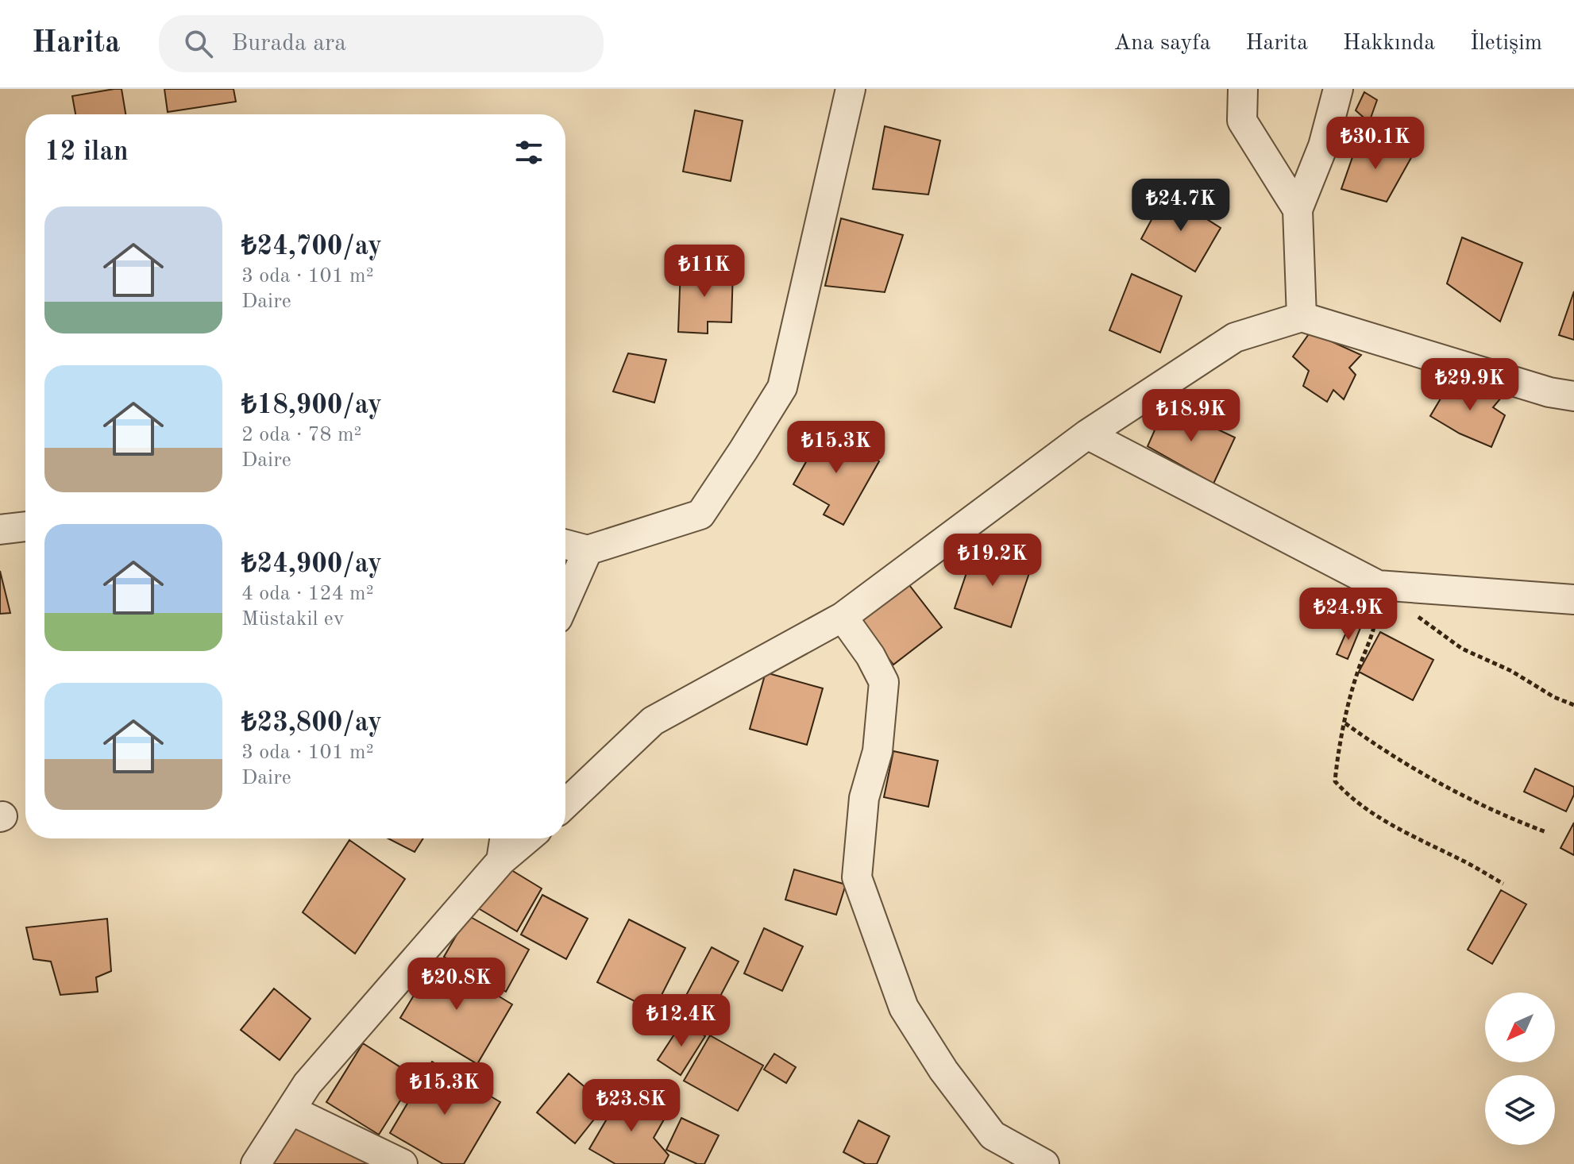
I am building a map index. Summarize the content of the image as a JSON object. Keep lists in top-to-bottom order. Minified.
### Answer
{"north":"bottom left","page":{"header":"Harita","search":"Burada ara","nav":["Ana sayfa","Harita","Hakkında","İletişim"],"heading":"12 ilan","price":["₺30.1K","₺24.7K","₺11K","₺29.9K","₺18.9K","₺15.3K","₺19.2K","₺24.9K","₺20.8K","₺12.4K","₺15.3K","₺23.8K"],"list":[{"name":"₺24,700/ay","note":"3 oda · 101 m² · Daire"},{"name":"₺18,900/ay","note":"2 oda · 78 m² · Daire"},{"name":"₺24,900/ay","note":"4 oda · 124 m² · Müstakil ev"},{"name":"₺23,800/ay","note":"3 oda · 101 m² · Daire"}]}}
